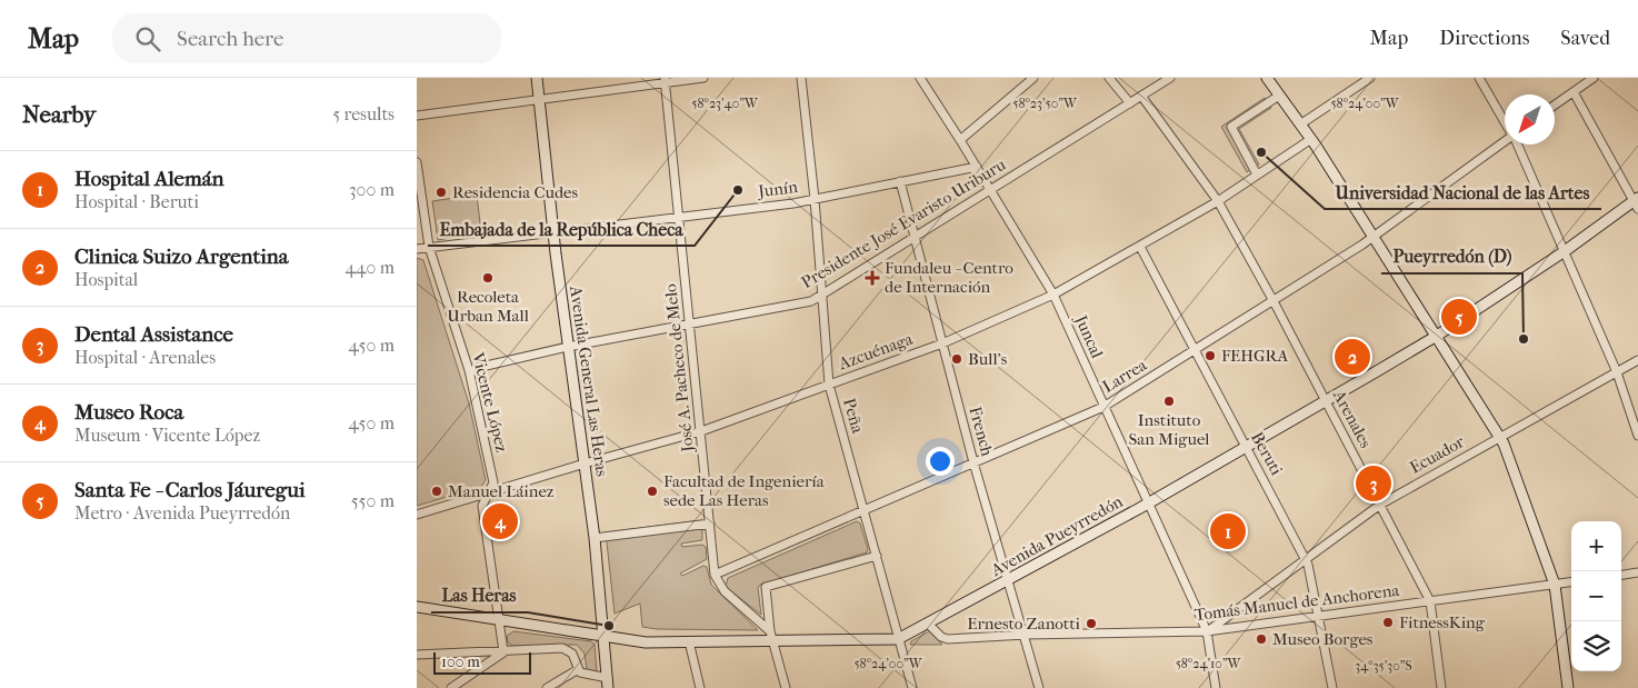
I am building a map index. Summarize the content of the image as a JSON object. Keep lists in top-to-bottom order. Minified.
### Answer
{"streets":{"main road":["Avenida General Las Heras","Avenida Pueyrredón"],"street":["Junín","Presidente José Evaristo Uriburu","Juncal","Azcuénaga","José A. Pacheco de Melo","Larrea","Vicente López","Peña","Arenales","French","Beruti","Ecuador","Tomás Manuel de Anchorena"]},"crossings":[["Junín","Juncal"],["Junín","José A. Pacheco de Melo"],["Junín","Avenida General Las Heras"],["Junín","Vicente López"],["Junín","Peña"],["Junín","French"],["Presidente José Evaristo Uriburu","Juncal"],["Presidente José Evaristo Uriburu","José A. Pacheco de Melo"],["Presidente José Evaristo Uriburu","Avenida General Las Heras"],["Presidente José Evaristo Uriburu","Vicente López"],["Presidente José Evaristo Uriburu","Peña"],["Presidente José Evaristo Uriburu","Arenales"],["Presidente José Evaristo Uriburu","French"],["Juncal","Azcuénaga"],["Juncal","Larrea"],["Juncal","Ecuador"],["Juncal","Avenida Pueyrredón"],["Juncal","Tomás Manuel de Anchorena"],["Azcuénaga","José A. Pacheco de Melo"],["Azcuénaga","Avenida General Las Heras"],["Azcuénaga","Vicente López"],["Azcuénaga","Peña"],["Azcuénaga","Arenales"],["Azcuénaga","French"],["Azcuénaga","Beruti"],["José A. Pacheco de Melo","Larrea"],["Larrea","Peña"],["Larrea","Arenales"],["Larrea","French"],["Larrea","Beruti"],["Avenida General Las Heras","Avenida Pueyrredón"],["Vicente López","Avenida Pueyrredón"],["Peña","Avenida Pueyrredón"],["Arenales","Ecuador"],["Arenales","Avenida Pueyrredón"],["Arenales","Tomás Manuel de Anchorena"],["French","Avenida Pueyrredón"],["French","Tomás Manuel de Anchorena"],["Beruti","Ecuador"],["Beruti","Avenida Pueyrredón"],["Beruti","Tomás Manuel de Anchorena"],["Ecuador","Tomás Manuel de Anchorena"],["Avenida Pueyrredón","Tomás Manuel de Anchorena"]],"places":{"other":["Universidad Nacional de las Artes","Embajada de la República Checa","Residencia Cudes","Recoleta Urban Mall","Pueyrredón (D)","FEHGRA","Bull's","Instituto San Miguel","Manuel Láinez","Facultad de Ingeniería sede Las Heras","FitnessKing","Ernesto Zanotti","Las Heras","Museo Borges"],"health":["Fundaleu - Centro de Internación"]},"scale_bar":"100 m","north":"bottom left","page":{"header":"Map","search":"Search here","nav":["Map","Directions","Saved"],"heading":["Nearby","5 results"],"list":[{"mark":"1","name":"Hospital Alemán","note":"Hospital · Beruti","value":"300 m"},{"mark":"2","name":"Clinica Suizo Argentina","note":"Hospital","value":"440 m"},{"mark":"3","name":"Dental Assistance","note":"Hospital · Arenales","value":"450 m"},{"mark":"4","name":"Museo Roca","note":"Museum · Vicente López","value":"450 m"},{"mark":"5","name":"Santa Fe - Carlos Jáuregui","note":"Metro · Avenida Pueyrredón","value":"550 m"}],"pins":["5","2","3","4","1"],"map_buttons":["+","−"],"scale":"100 m"},"coordinates":["58°23'40\"W","58°23'50\"W","58°24'00\"W","58°24'10\"W","34°35'30\"S"]}
